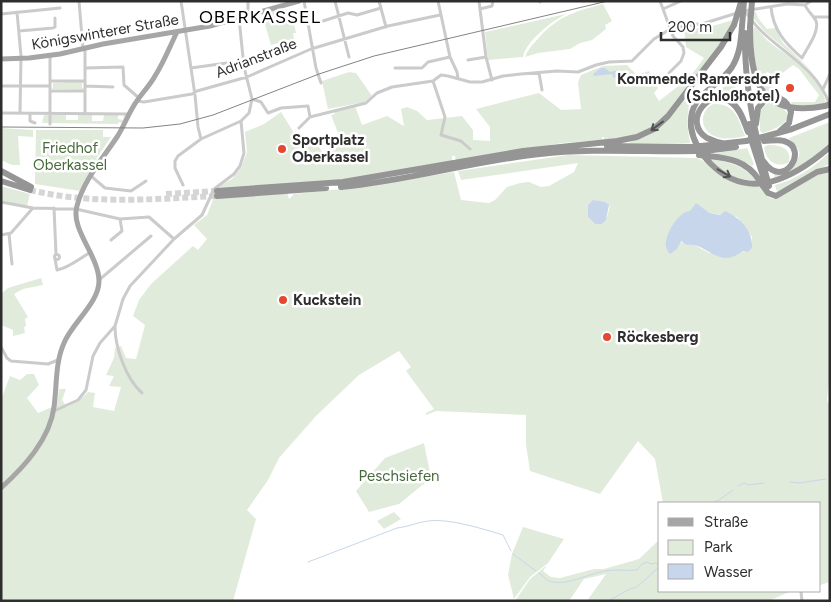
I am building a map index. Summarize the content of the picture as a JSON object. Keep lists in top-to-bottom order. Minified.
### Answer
{"streets":{"main road":["Königswinterer Straße"],"street":["Adrianstraße"]},"districts":["OBERKASSEL"],"parks":["Friedhof Oberkassel","Peschsiefen"],"places":["Kommende Ramersdorf (Schloßhotel)","Sportplatz Oberkassel","Kuckstein","Röckesberg"],"legend":["Straße","Park","Wasser"],"scale_bar":"200 m"}
